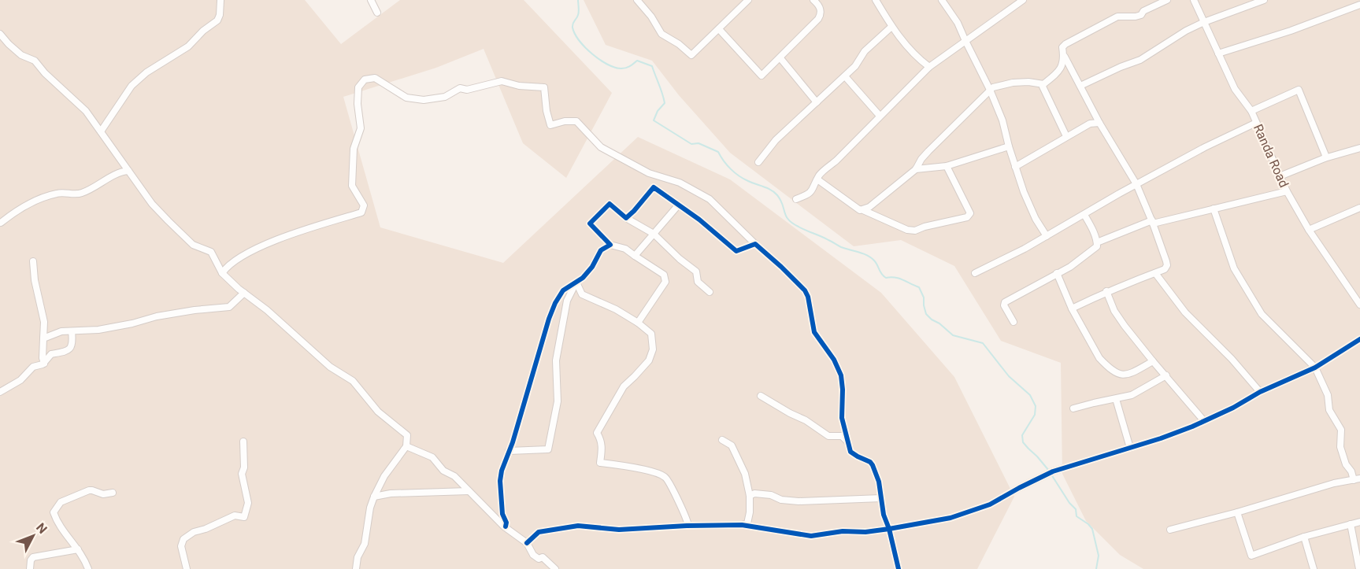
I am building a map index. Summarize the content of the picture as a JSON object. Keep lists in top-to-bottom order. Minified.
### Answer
{"streets":{"street":["Randa Road"]},"north":"top right"}
